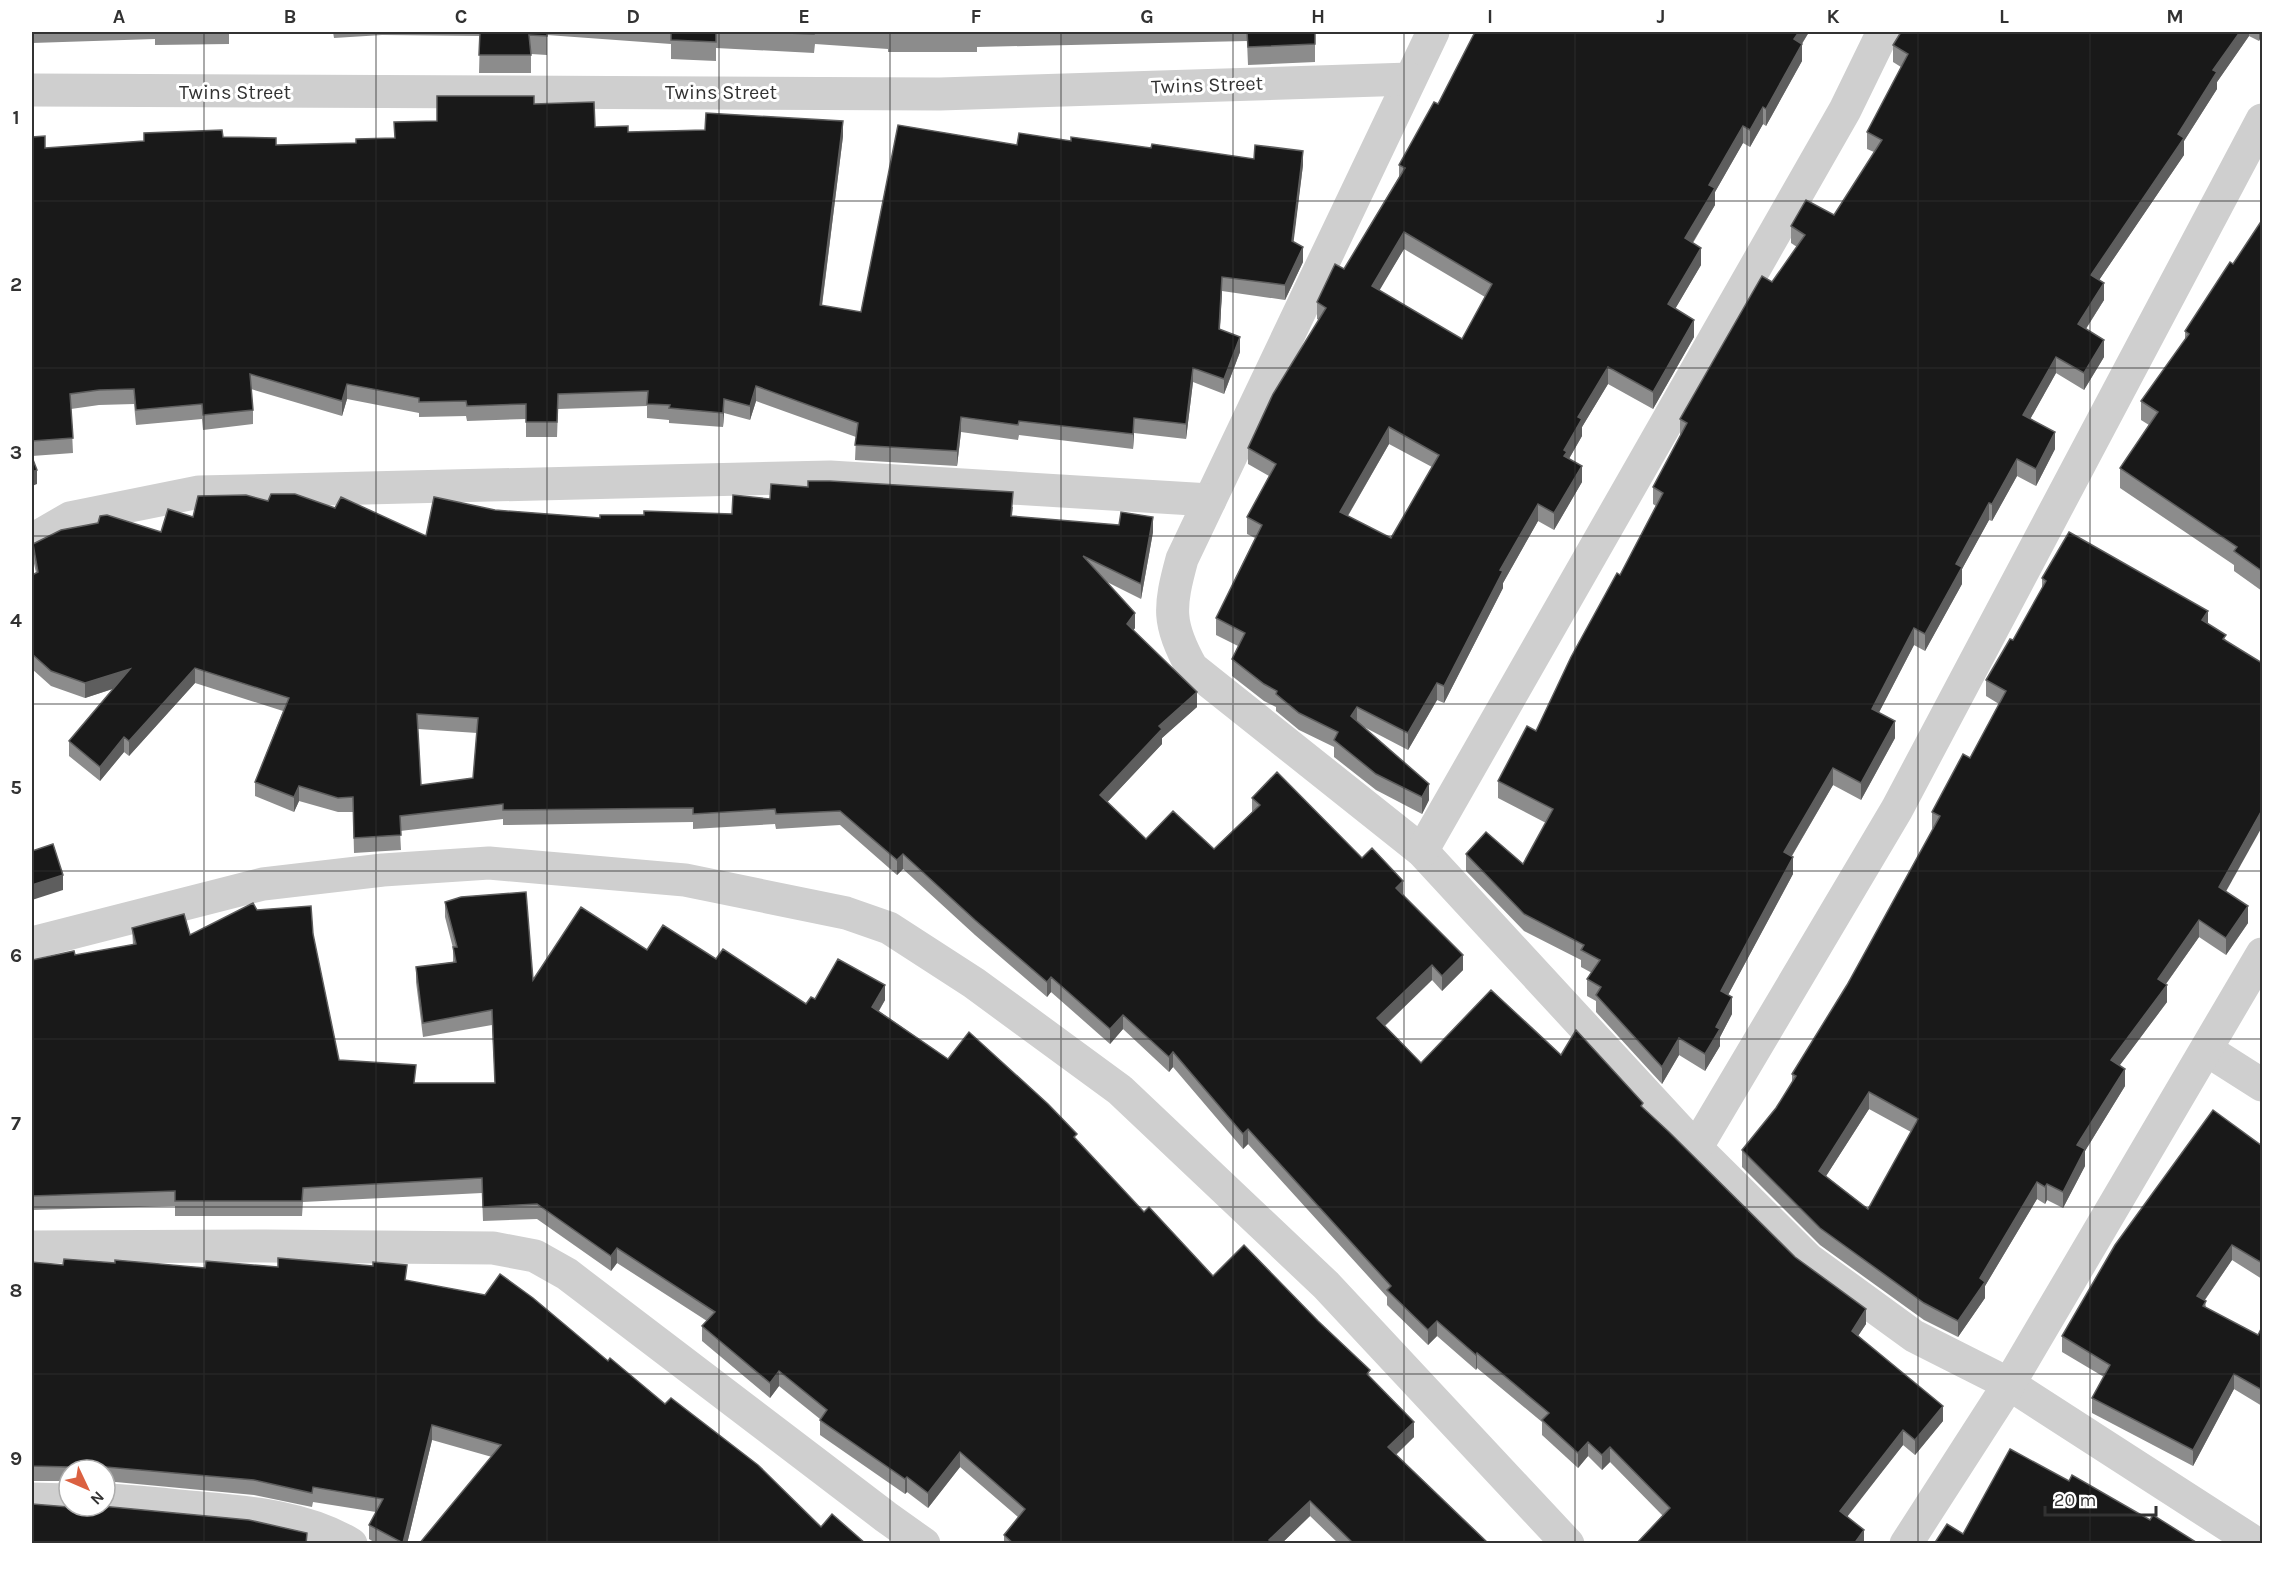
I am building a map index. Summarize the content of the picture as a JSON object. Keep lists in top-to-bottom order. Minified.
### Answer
{"streets":{"street":["Twins Street"]},"scale_bar":"20 m","north":"bottom right","grid":{"columns":["A","B","C","D","E","F","G","H","I","J","K","L","M"],"rows":["1","2","3","4","5","6","7","8","9"]}}
